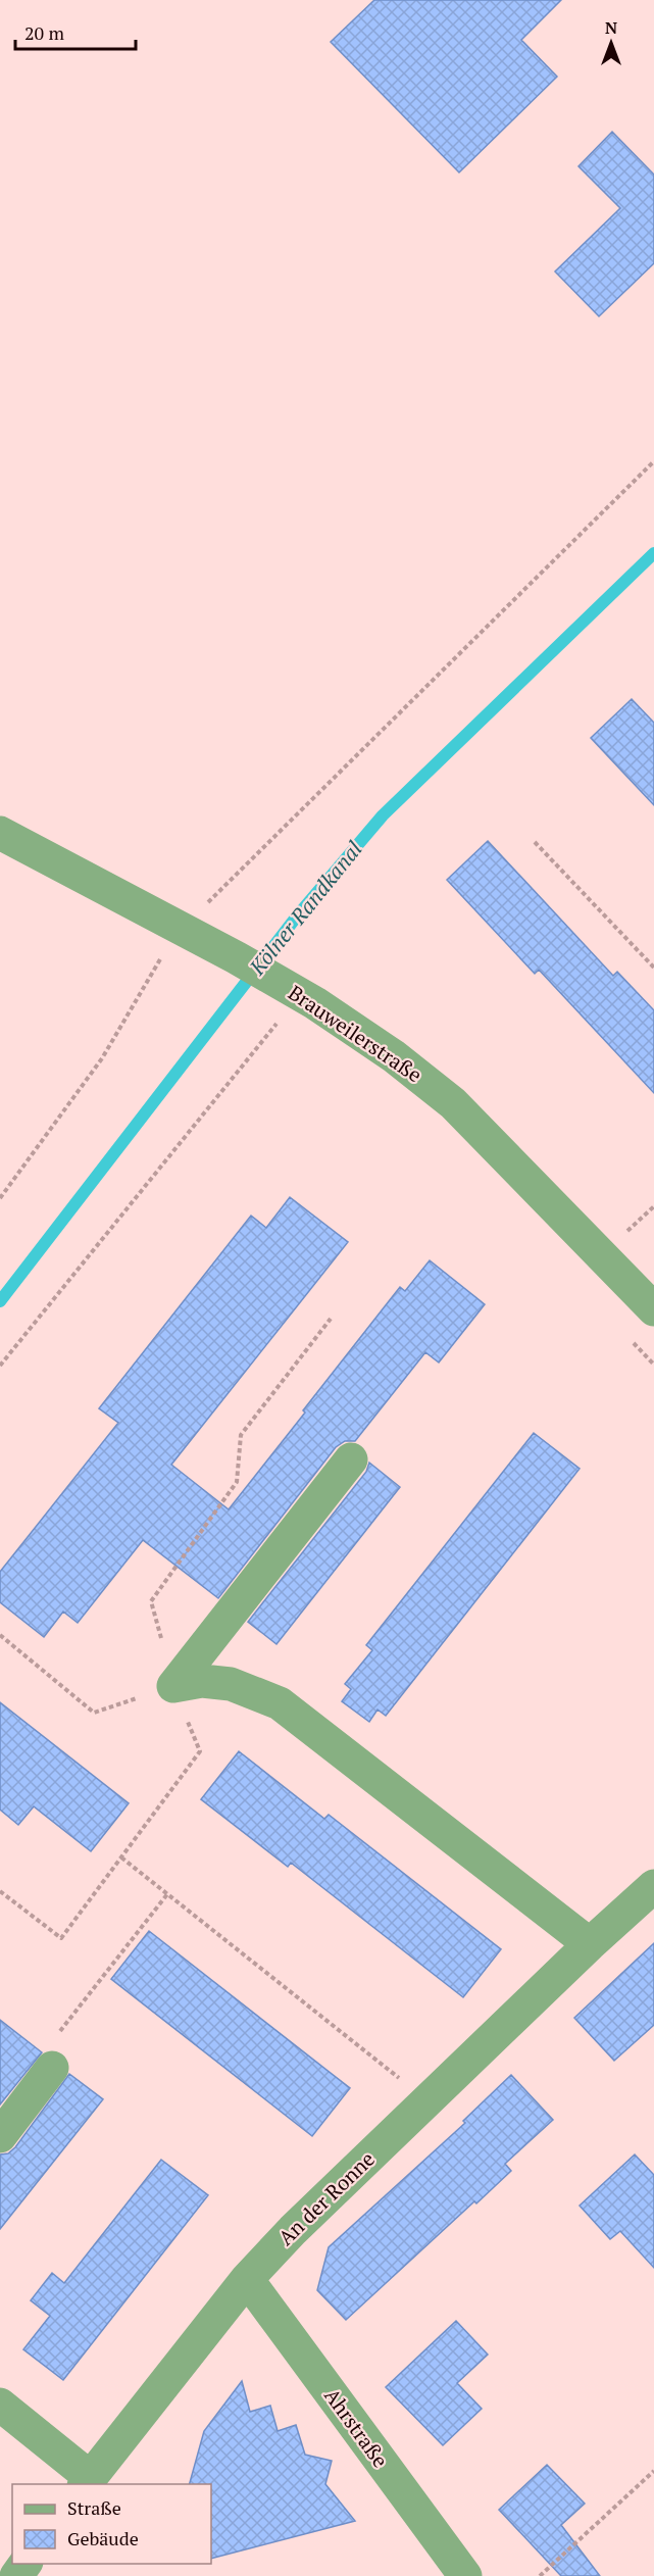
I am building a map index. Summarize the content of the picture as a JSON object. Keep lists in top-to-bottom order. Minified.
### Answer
{"streets":{"street":["Brauweilerstraße","An der Ronne","Ahrstraße"]},"crossings":[["An der Ronne","Ahrstraße"]],"water":["Kölner Randkanal"],"legend":["Straße","Gebäude"],"scale_bar":"20 m","north":"top"}
